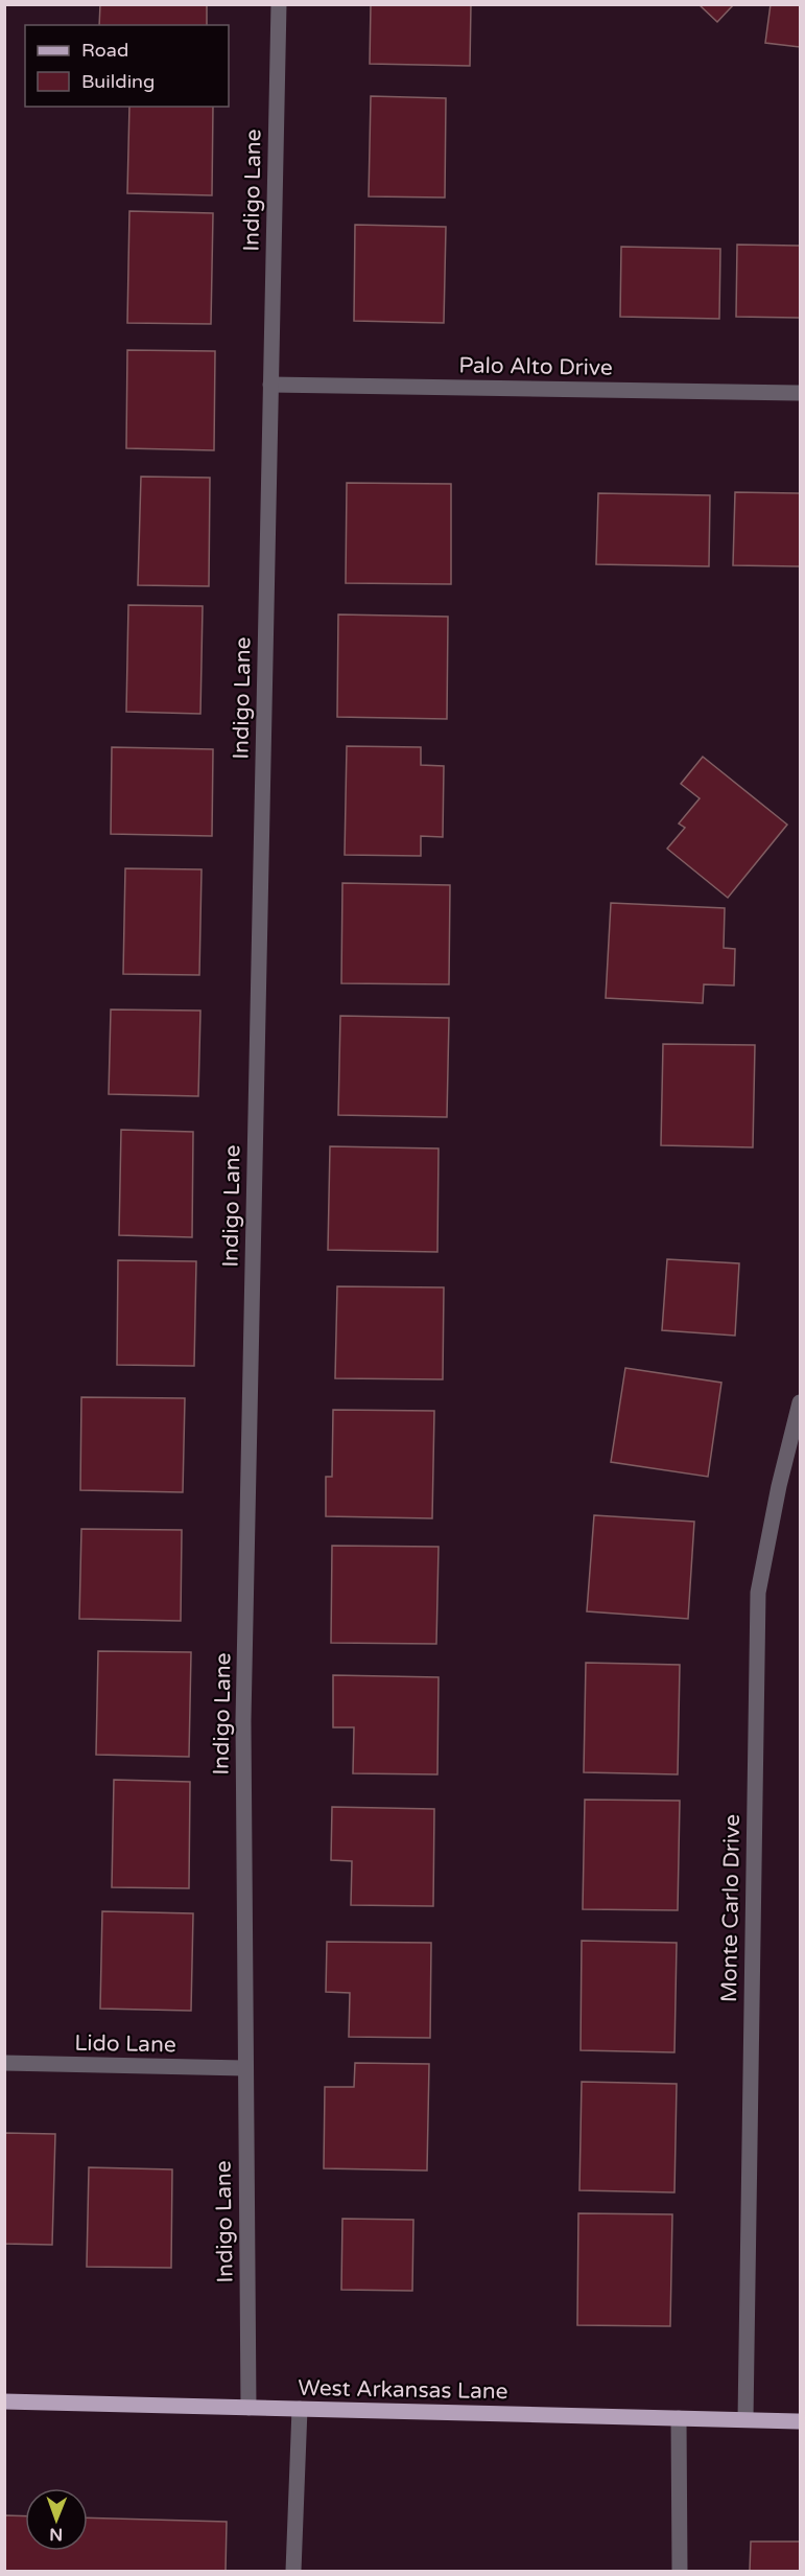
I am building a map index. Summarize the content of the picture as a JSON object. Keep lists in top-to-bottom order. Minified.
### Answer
{"streets":{"main road":["West Arkansas Lane"],"street":["Indigo Lane","Palo Alto Drive","Monte Carlo Drive","Lido Lane"]},"crossings":[["Indigo Lane","Palo Alto Drive"],["Indigo Lane","Lido Lane"],["Indigo Lane","West Arkansas Lane"],["Monte Carlo Drive","West Arkansas Lane"]],"legend":["Road","Building"],"north":"bottom"}
